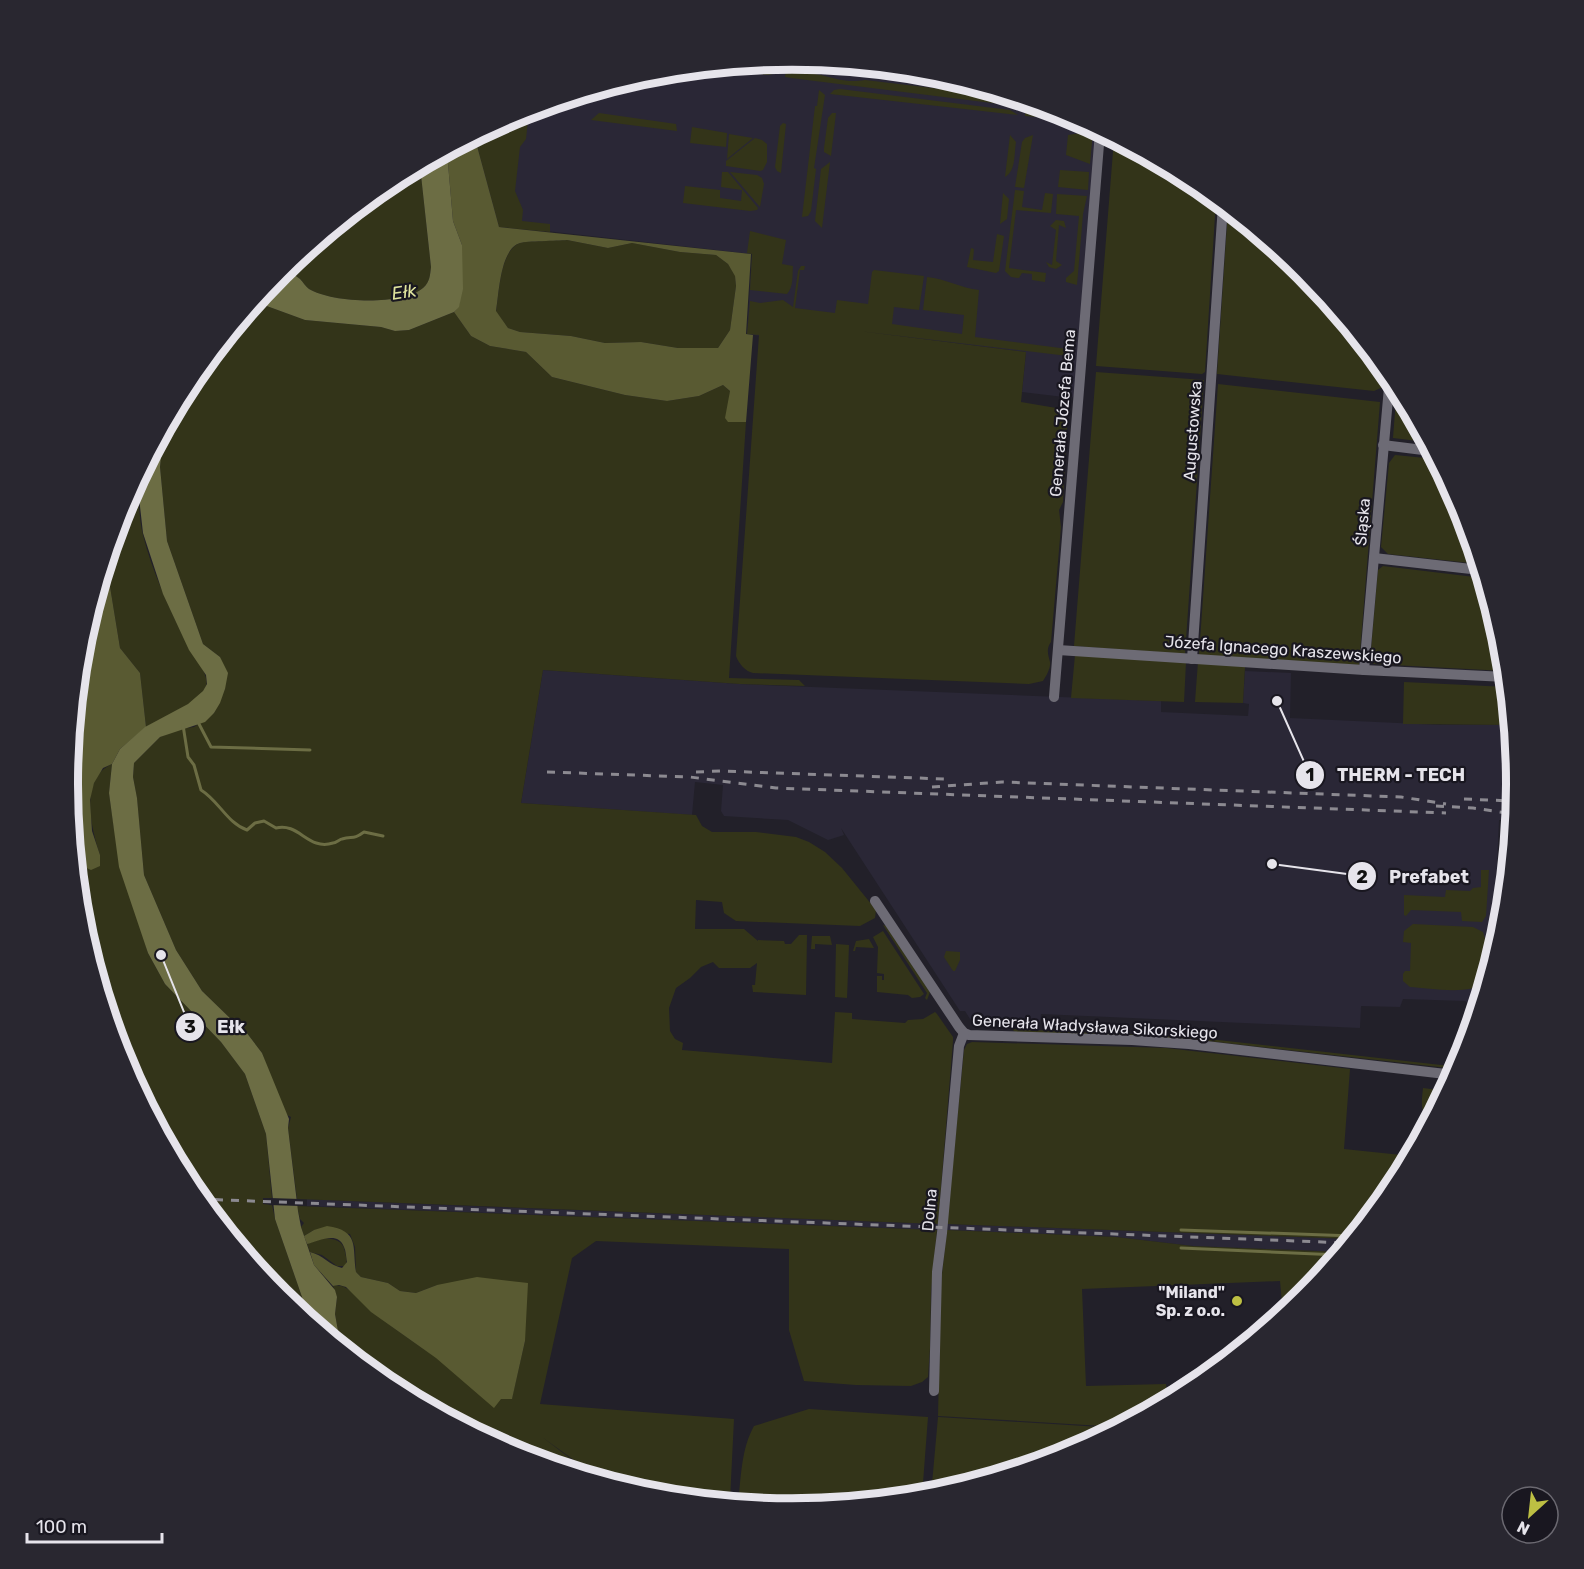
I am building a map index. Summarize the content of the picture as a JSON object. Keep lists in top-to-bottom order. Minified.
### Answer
{"streets":{"street":["Generała Józefa Bema","Augustowska","Śląska","Józefa Ignacego Kraszewskiego","Generała Władysława Sikorskiego","Dolna"]},"crossings":[["Generała Józefa Bema","Józefa Ignacego Kraszewskiego"],["Augustowska","Józefa Ignacego Kraszewskiego"],["Śląska","Józefa Ignacego Kraszewskiego"],["Generała Władysława Sikorskiego","Dolna"]],"water":["Ełk"],"places":["THERM - TECH","Prefabet","Ełk","\"Miland\" Sp. z o.o."],"scale_bar":"100 m","north":"bottom left"}
